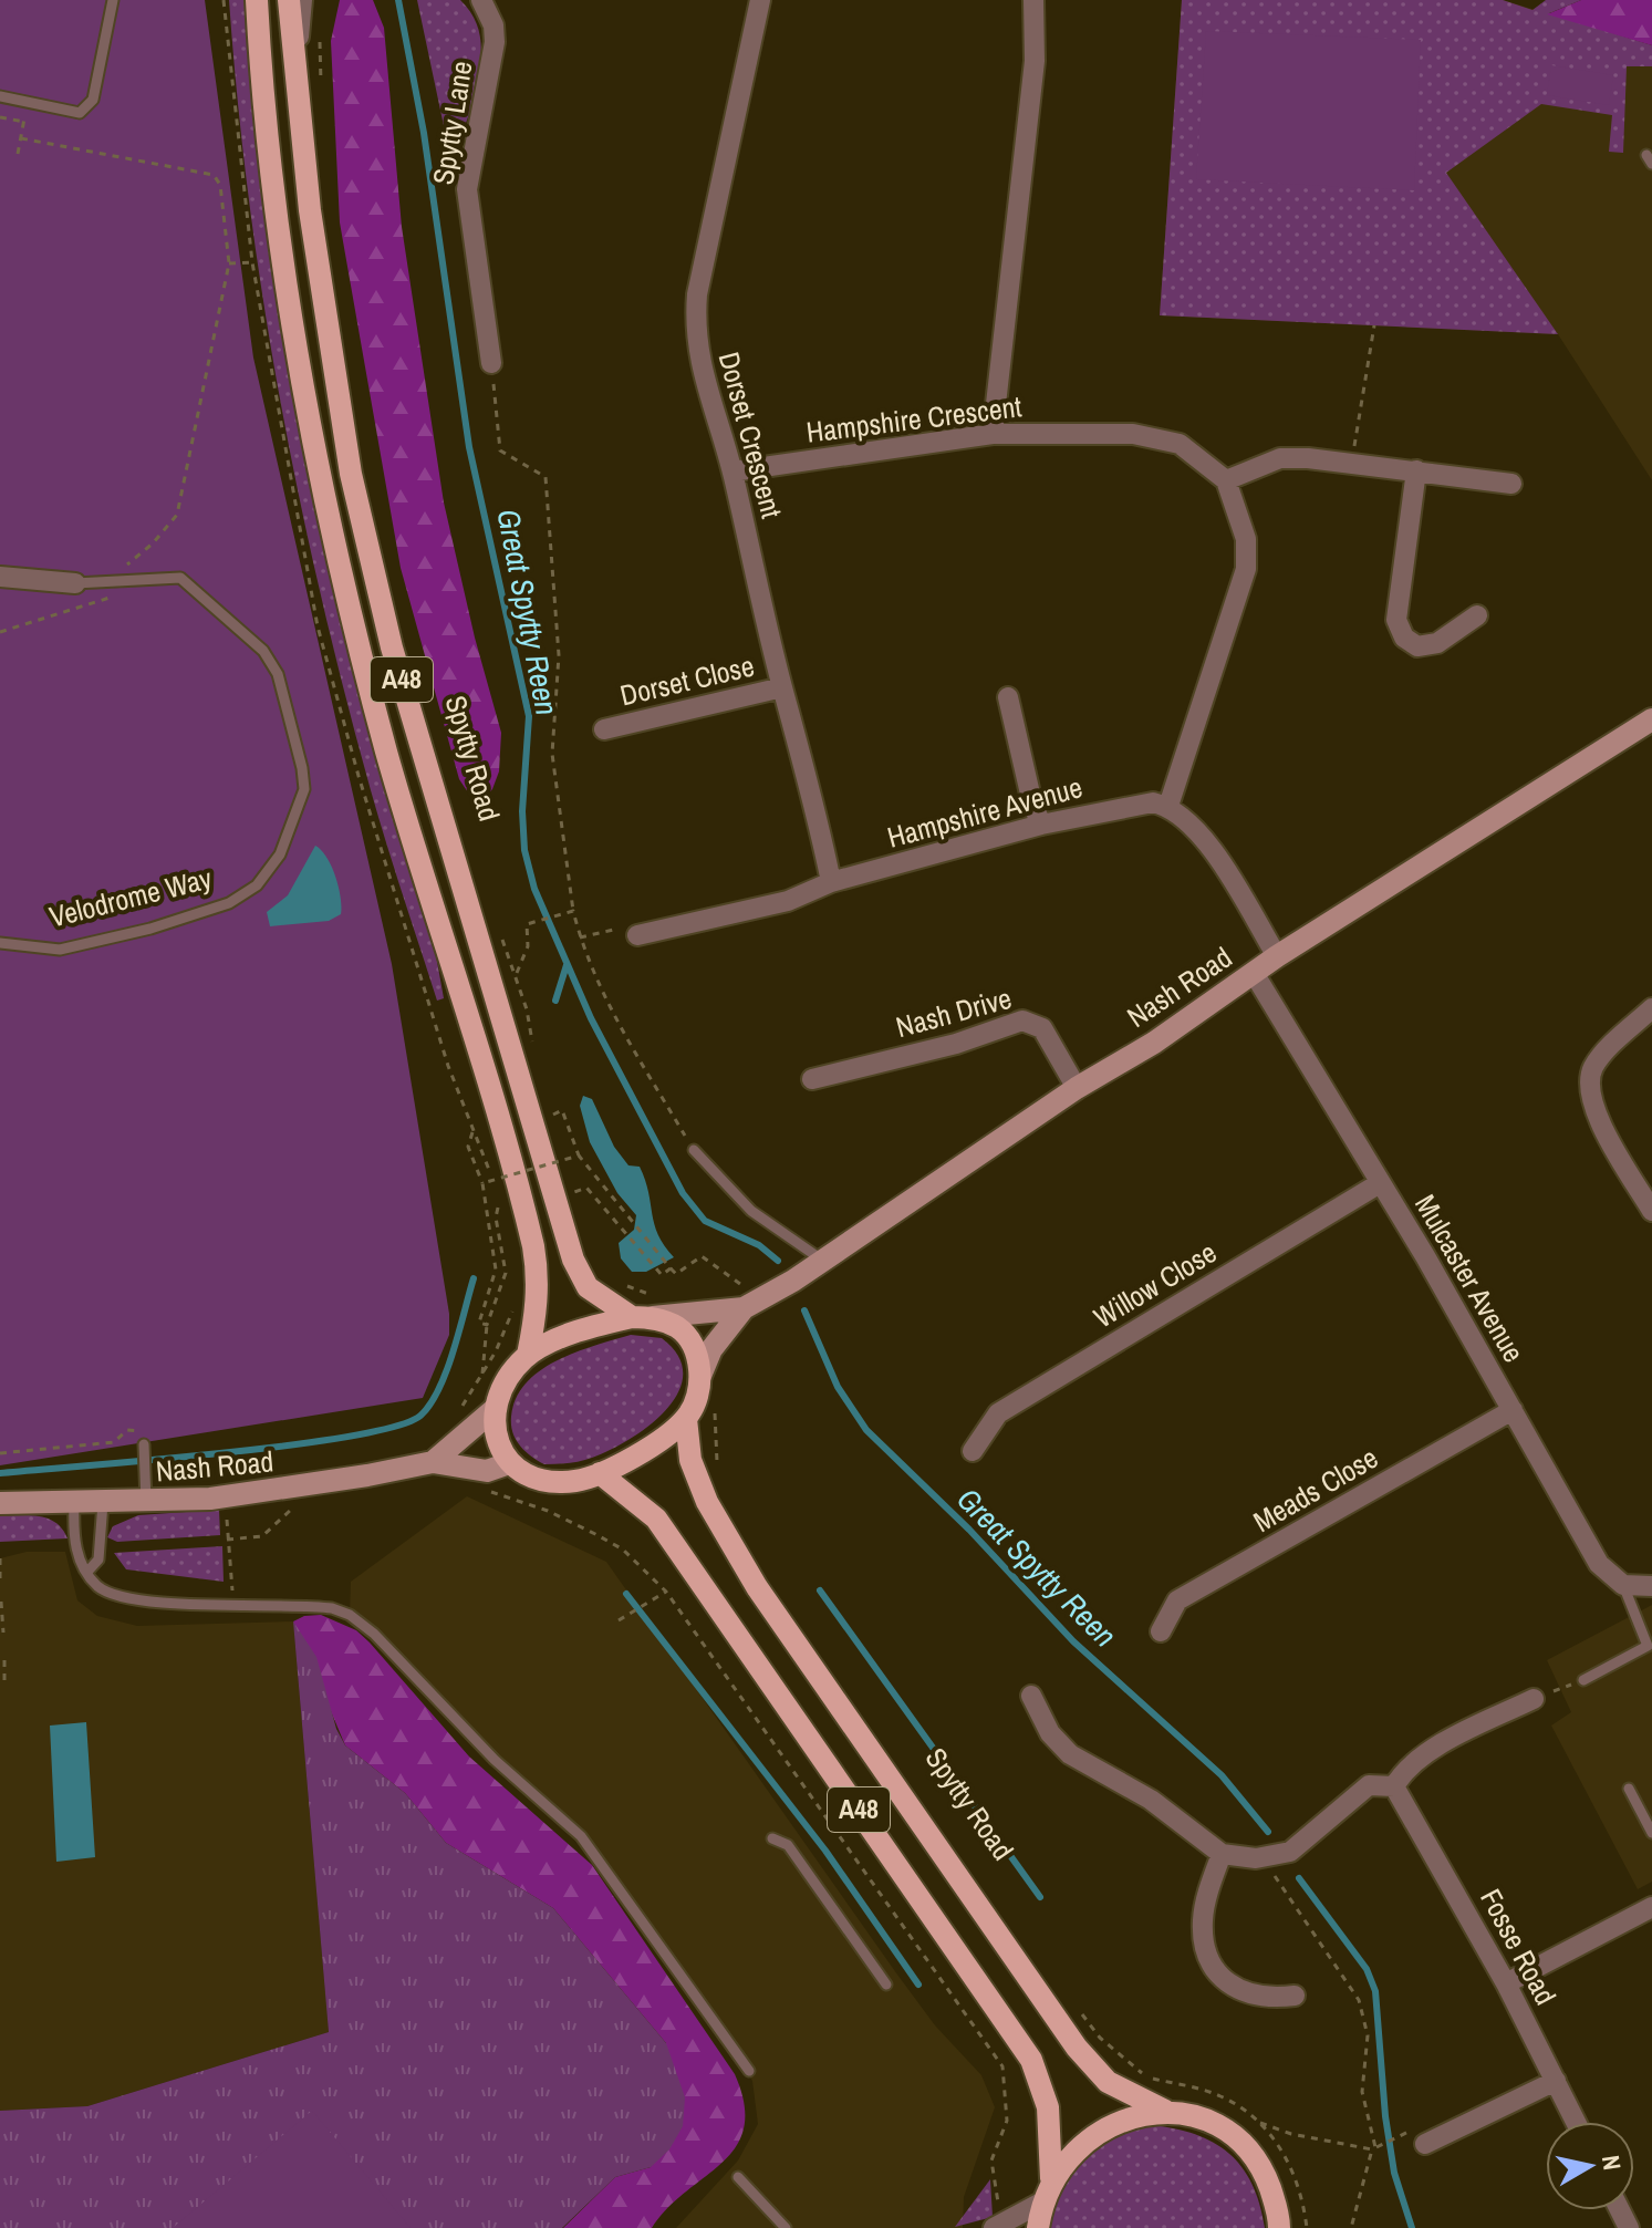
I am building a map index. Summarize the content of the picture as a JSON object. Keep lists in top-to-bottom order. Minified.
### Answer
{"streets":{"main road":["A48","Spytty Road"],"street":["Spytty Lane","Hampshire Crescent","Dorset Crescent","Dorset Close","Hampshire Avenue","Velodrome Way","Nash Road","Nash Drive","Mulcaster Avenue","Willow Close","Meads Close","Fosse Road"]},"crossings":[["Hampshire Crescent","Dorset Crescent"],["Dorset Crescent","Dorset Close"],["Dorset Crescent","Hampshire Avenue"],["A48","Spytty Road"],["A48","Nash Road"],["Spytty Road","Nash Road"],["Nash Road","Nash Drive"],["Nash Road","Mulcaster Avenue"],["Mulcaster Avenue","Willow Close"],["Mulcaster Avenue","Meads Close"]],"water":["Great Spytty Reen"],"north":"right"}
